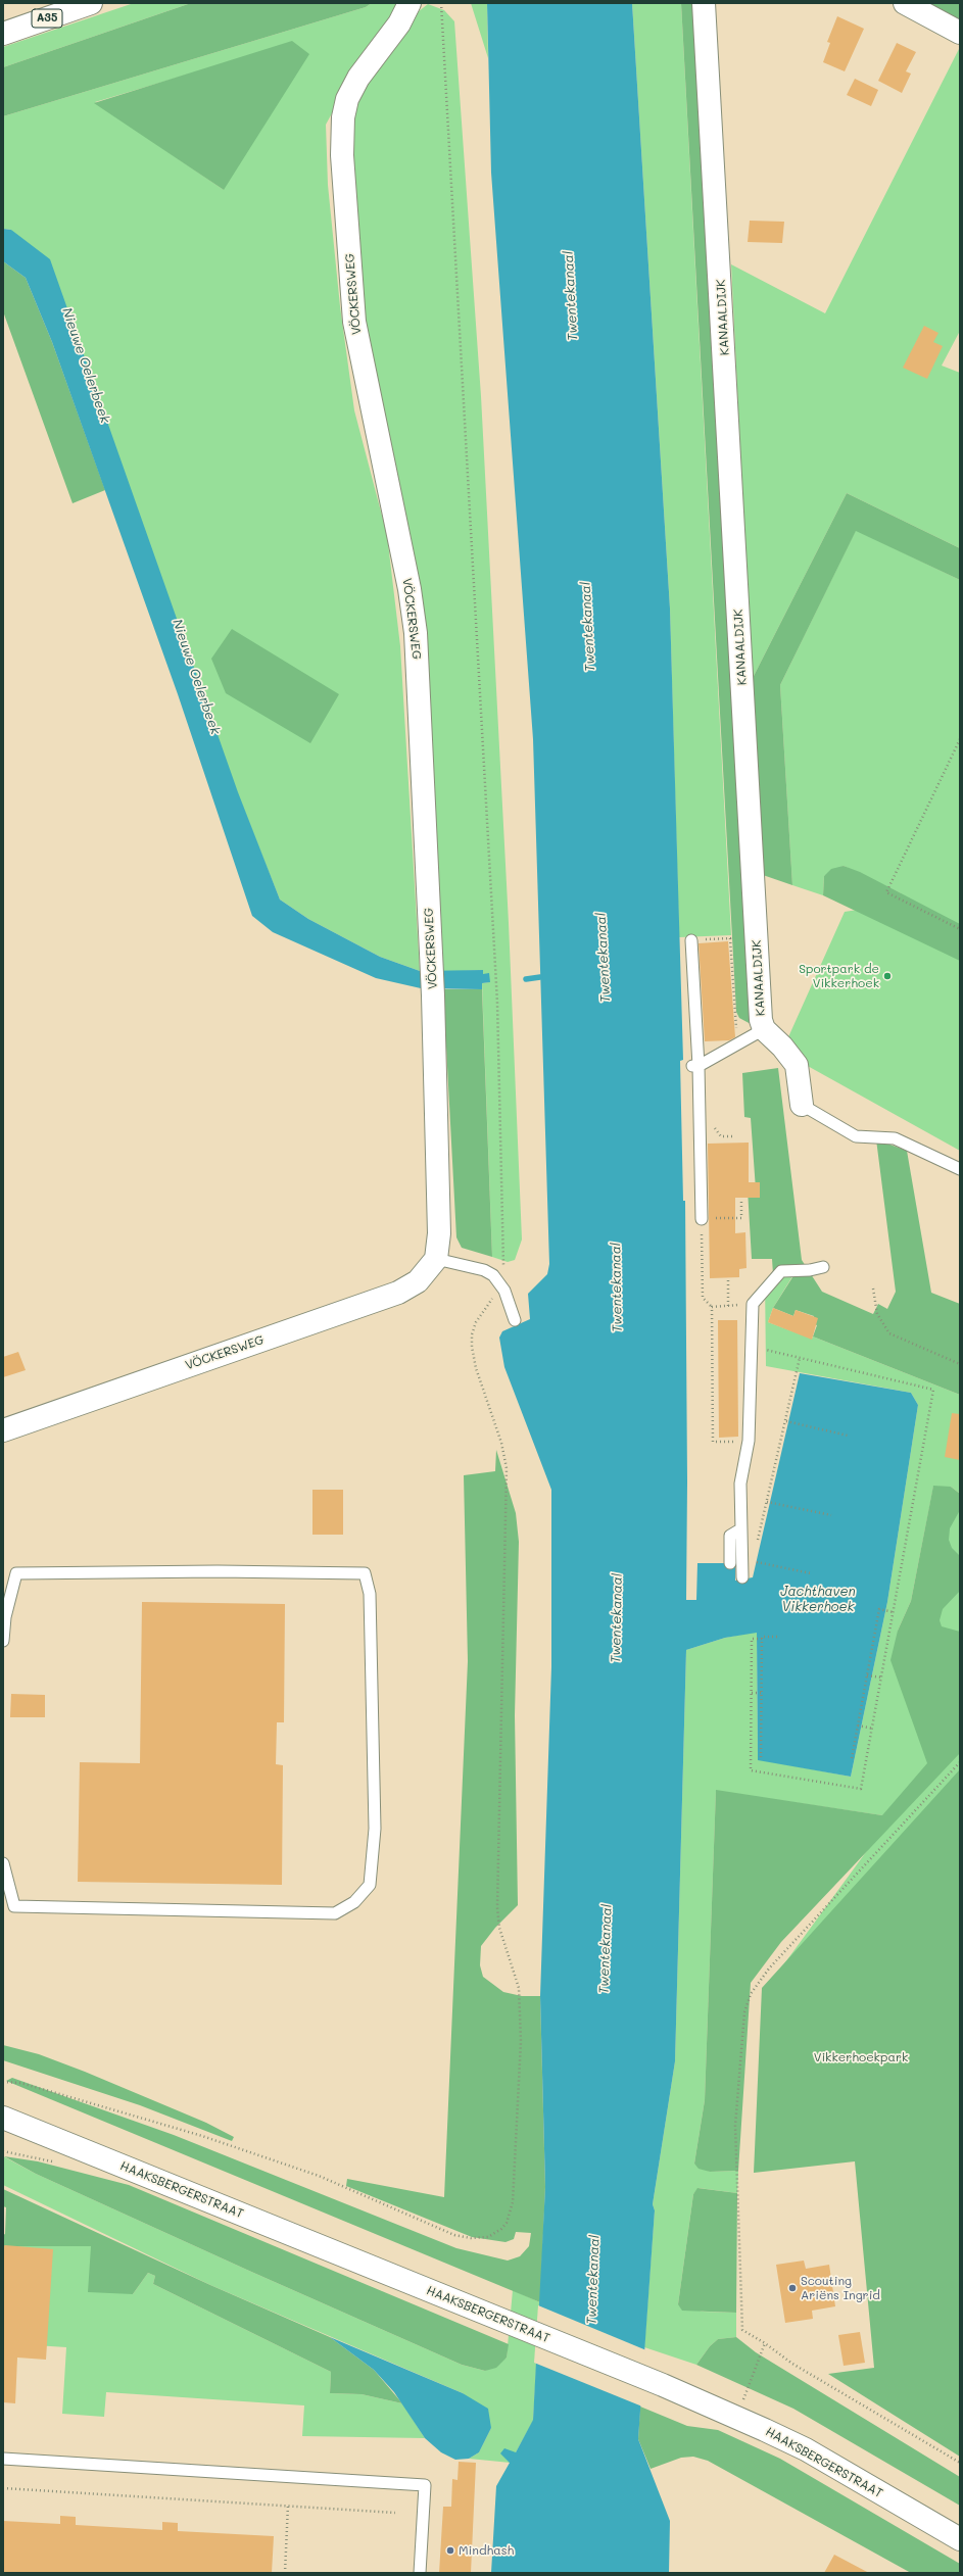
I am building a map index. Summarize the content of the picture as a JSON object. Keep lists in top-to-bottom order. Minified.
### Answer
{"streets":{"main road":["A35","VÖCKERSWEG","KANAALDIJK","HAAKSBERGERSTRAAT"]},"water":["Twentekanaal","Nieuwe Oelerbeek","Jachthaven Vikkerhoek"],"parks":["Vikkerhoekpark"],"places":["Sportpark de Vikkerhoek","Scouting Ariëns Ingrid","Mindhash"]}
